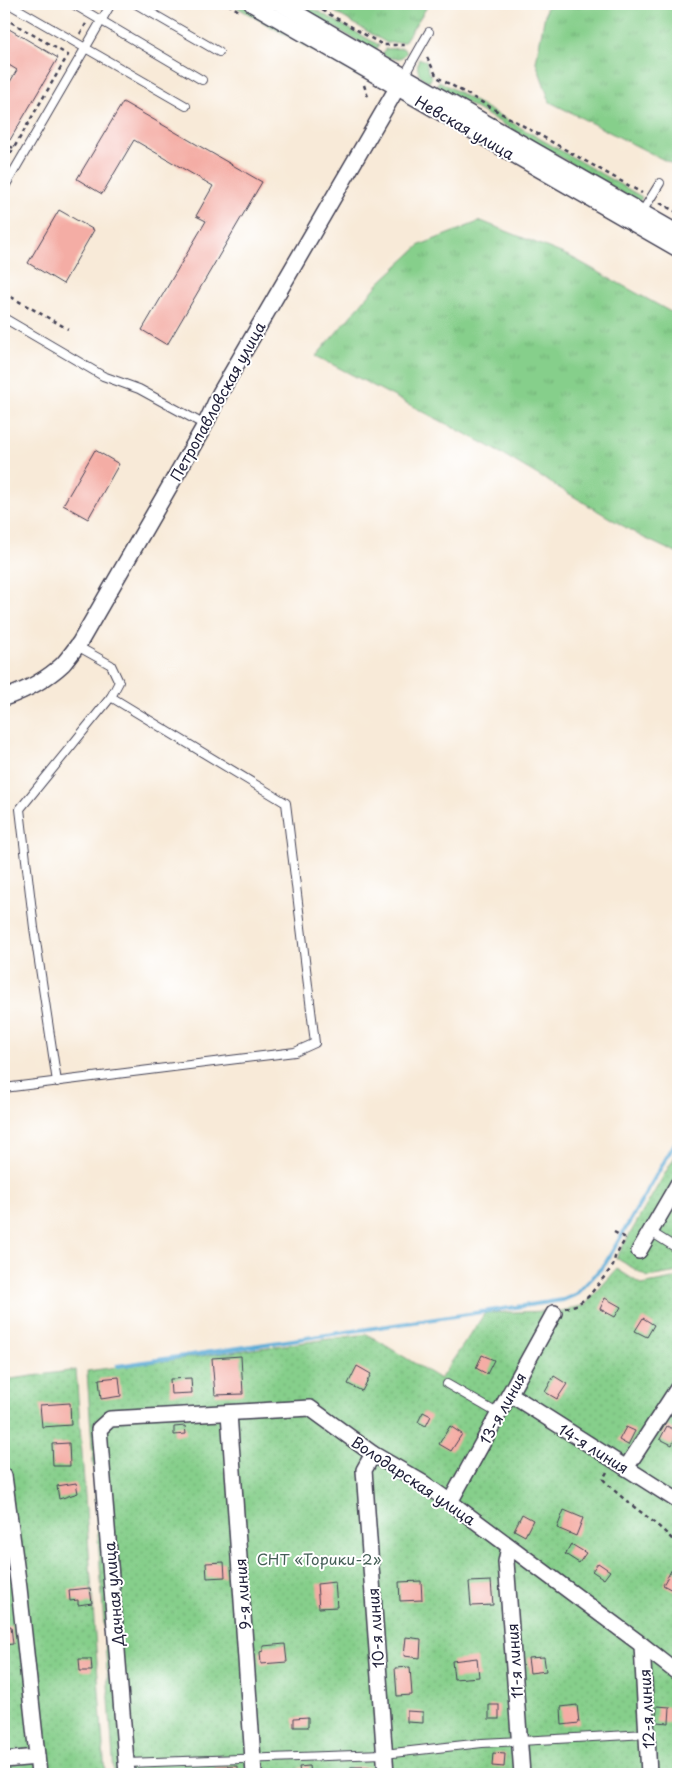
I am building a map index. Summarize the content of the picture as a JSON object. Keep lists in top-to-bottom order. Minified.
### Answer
{"streets":{"street":["Невская улица","Петропавловская улица","13-я линия","14-я линия","Володарская улица","Дачная улица","9-я линия","10-я линия","11-я линия","12-я линия"]},"crossings":[["Невская улица","Петропавловская улица"],["13-я линия","14-я линия"],["13-я линия","Володарская улица"],["Володарская улица","Дачная улица"],["Володарская улица","9-я линия"],["Володарская улица","10-я линия"],["Володарская улица","11-я линия"],["Володарская улица","12-я линия"]],"parks":["СНТ «Торики-2»"]}
